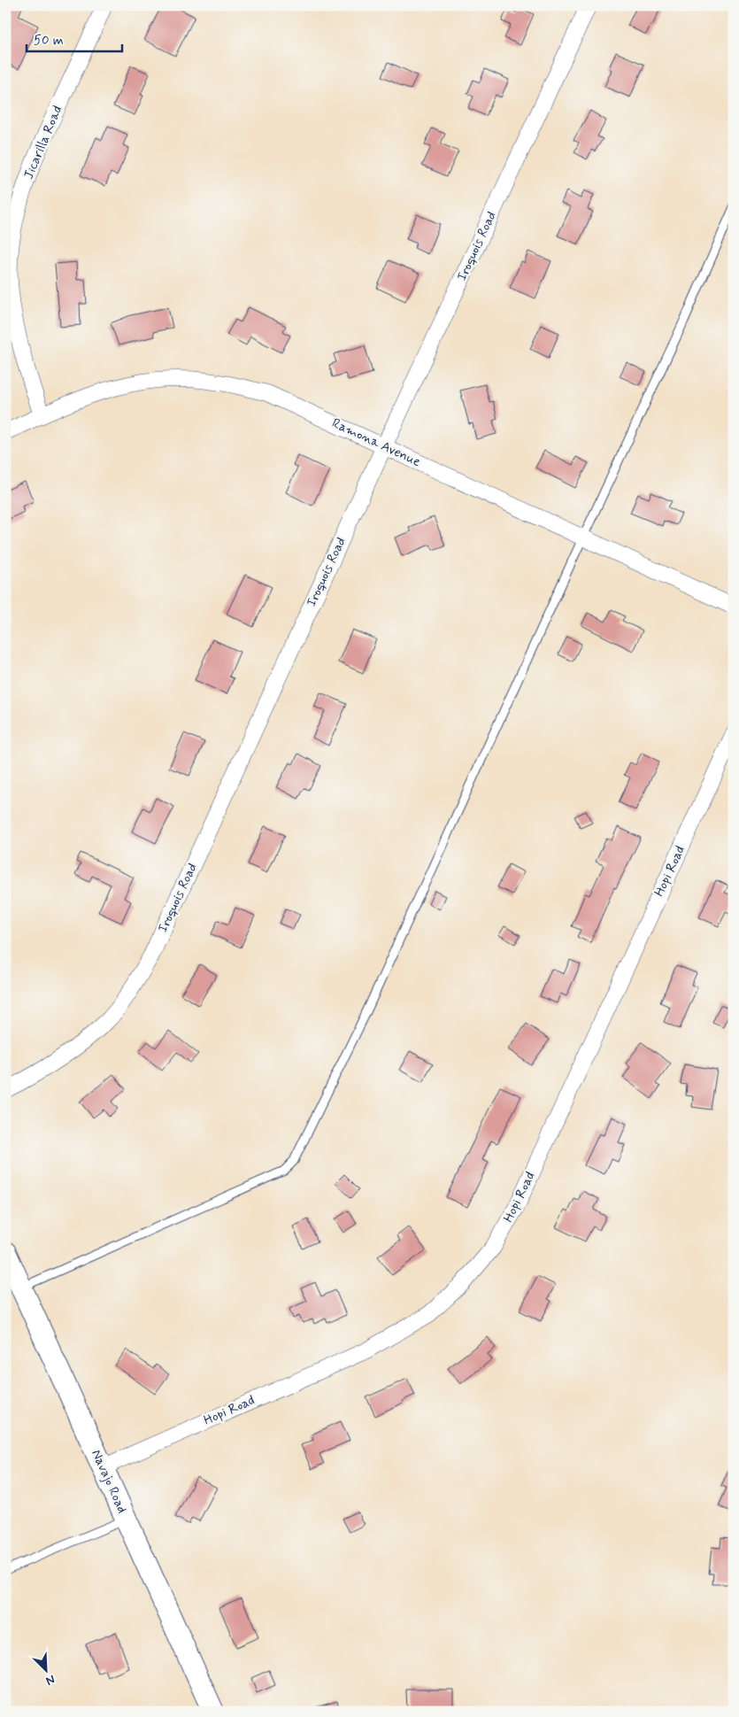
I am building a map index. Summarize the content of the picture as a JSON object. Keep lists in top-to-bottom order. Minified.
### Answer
{"streets":{"main road":["Navajo Road"],"street":["Jicarilla Road","Iroquois Road","Ramona Avenue","Hopi Road"]},"crossings":[["Jicarilla Road","Ramona Avenue"],["Iroquois Road","Ramona Avenue"],["Hopi Road","Navajo Road"]],"scale_bar":"50 m","north":"bottom right"}
